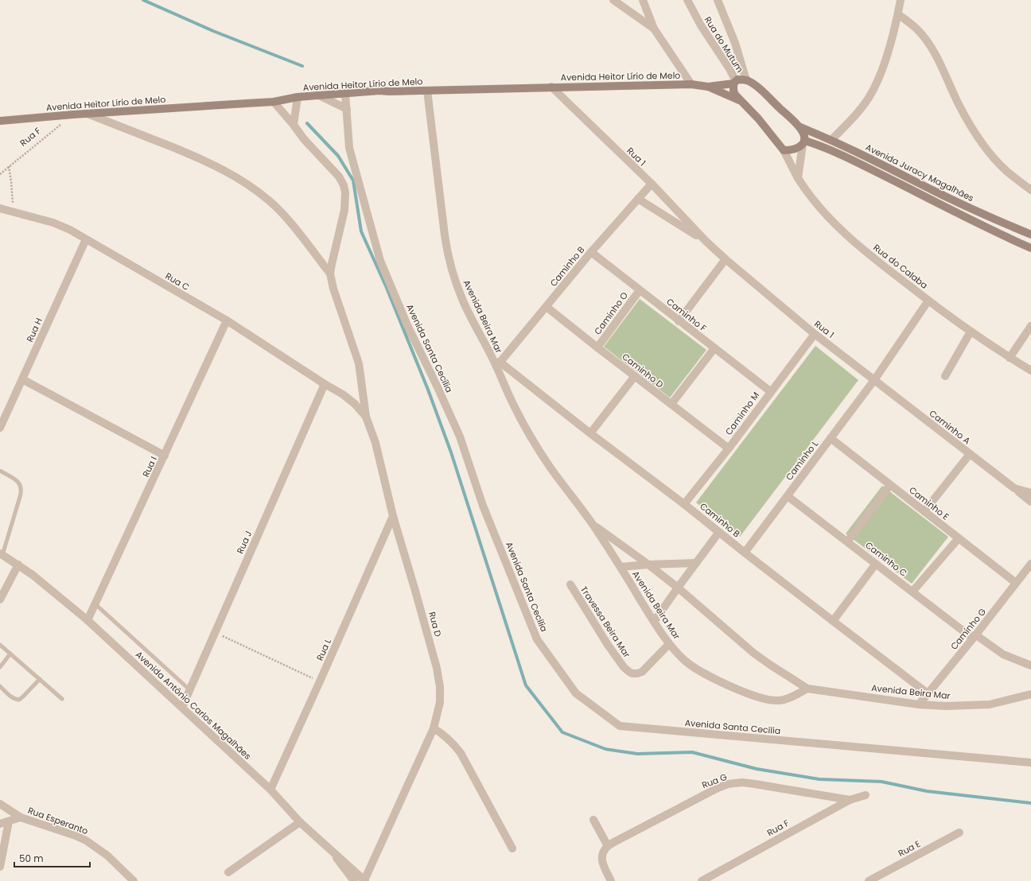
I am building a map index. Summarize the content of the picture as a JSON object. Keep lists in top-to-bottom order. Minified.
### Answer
{"streets":{"main road":["Avenida Heitor Lírio de Melo","Avenida Juracy Magalhães"],"street":["Rua do Mutum","Rua F","Rua 1","Caminho B","Rua do Calaba","Rua C","Caminho O","Caminho F","Avenida Beira Mar","Rua H","Avenida Santa Cecília","Caminho D","Caminho M","Caminho A","Caminho L","Rua I","Caminho E","Rua J","Caminho C","Travessa Beira Mar","Rua D","Caminho G","Rua L","Avenida Antônio Carlos Magalhães","Rua G","Rua Esperanto","Rua E"]},"crossings":[["Rua do Mutum","Avenida Heitor Lírio de Melo"],["Avenida Heitor Lírio de Melo","Rua F"],["Avenida Heitor Lírio de Melo","Rua 1"],["Avenida Heitor Lírio de Melo","Avenida Beira Mar"],["Avenida Heitor Lírio de Melo","Avenida Santa Cecília"],["Rua F","Rua G"],["Rua 1","Caminho B"],["Rua 1","Caminho M"],["Rua 1","Caminho A"],["Rua 1","Caminho L"],["Caminho B","Caminho F"],["Caminho B","Avenida Beira Mar"],["Caminho B","Caminho D"],["Caminho B","Caminho M"],["Caminho B","Caminho L"],["Caminho B","Caminho G"],["Rua do Calaba","Caminho L"],["Rua C","Rua H"],["Rua C","Rua I"],["Rua C","Rua J"],["Rua C","Rua D"],["Caminho O","Caminho F"],["Caminho O","Caminho D"],["Caminho F","Caminho M"],["Avenida Beira Mar","Travessa Beira Mar"],["Avenida Beira Mar","Caminho G"],["Caminho D","Caminho M"],["Caminho A","Caminho L"],["Caminho L","Caminho E"],["Caminho L","Caminho C"],["Rua I","Avenida Antônio Carlos Magalhães"],["Caminho E","Caminho G"],["Rua J","Rua D"],["Rua J","Avenida Antônio Carlos Magalhães"],["Caminho C","Caminho G"],["Rua D","Rua L"],["Rua D","Avenida Antônio Carlos Magalhães"],["Rua L","Avenida Antônio Carlos Magalhães"]],"scale_bar":"50 m"}
